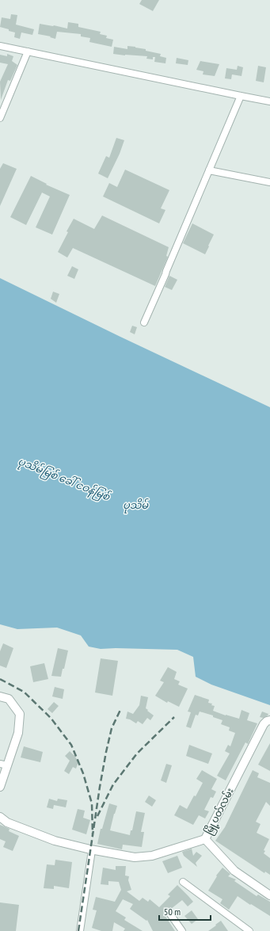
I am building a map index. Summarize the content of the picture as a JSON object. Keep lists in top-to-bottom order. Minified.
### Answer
{"streets":{"street":["မြို့ပတ်လမ်း"]},"water":["ပုသိမ်မြစ် ခေါ် ငဝန်မြစ်","ပုသိမ်"],"scale_bar":"50 m"}
